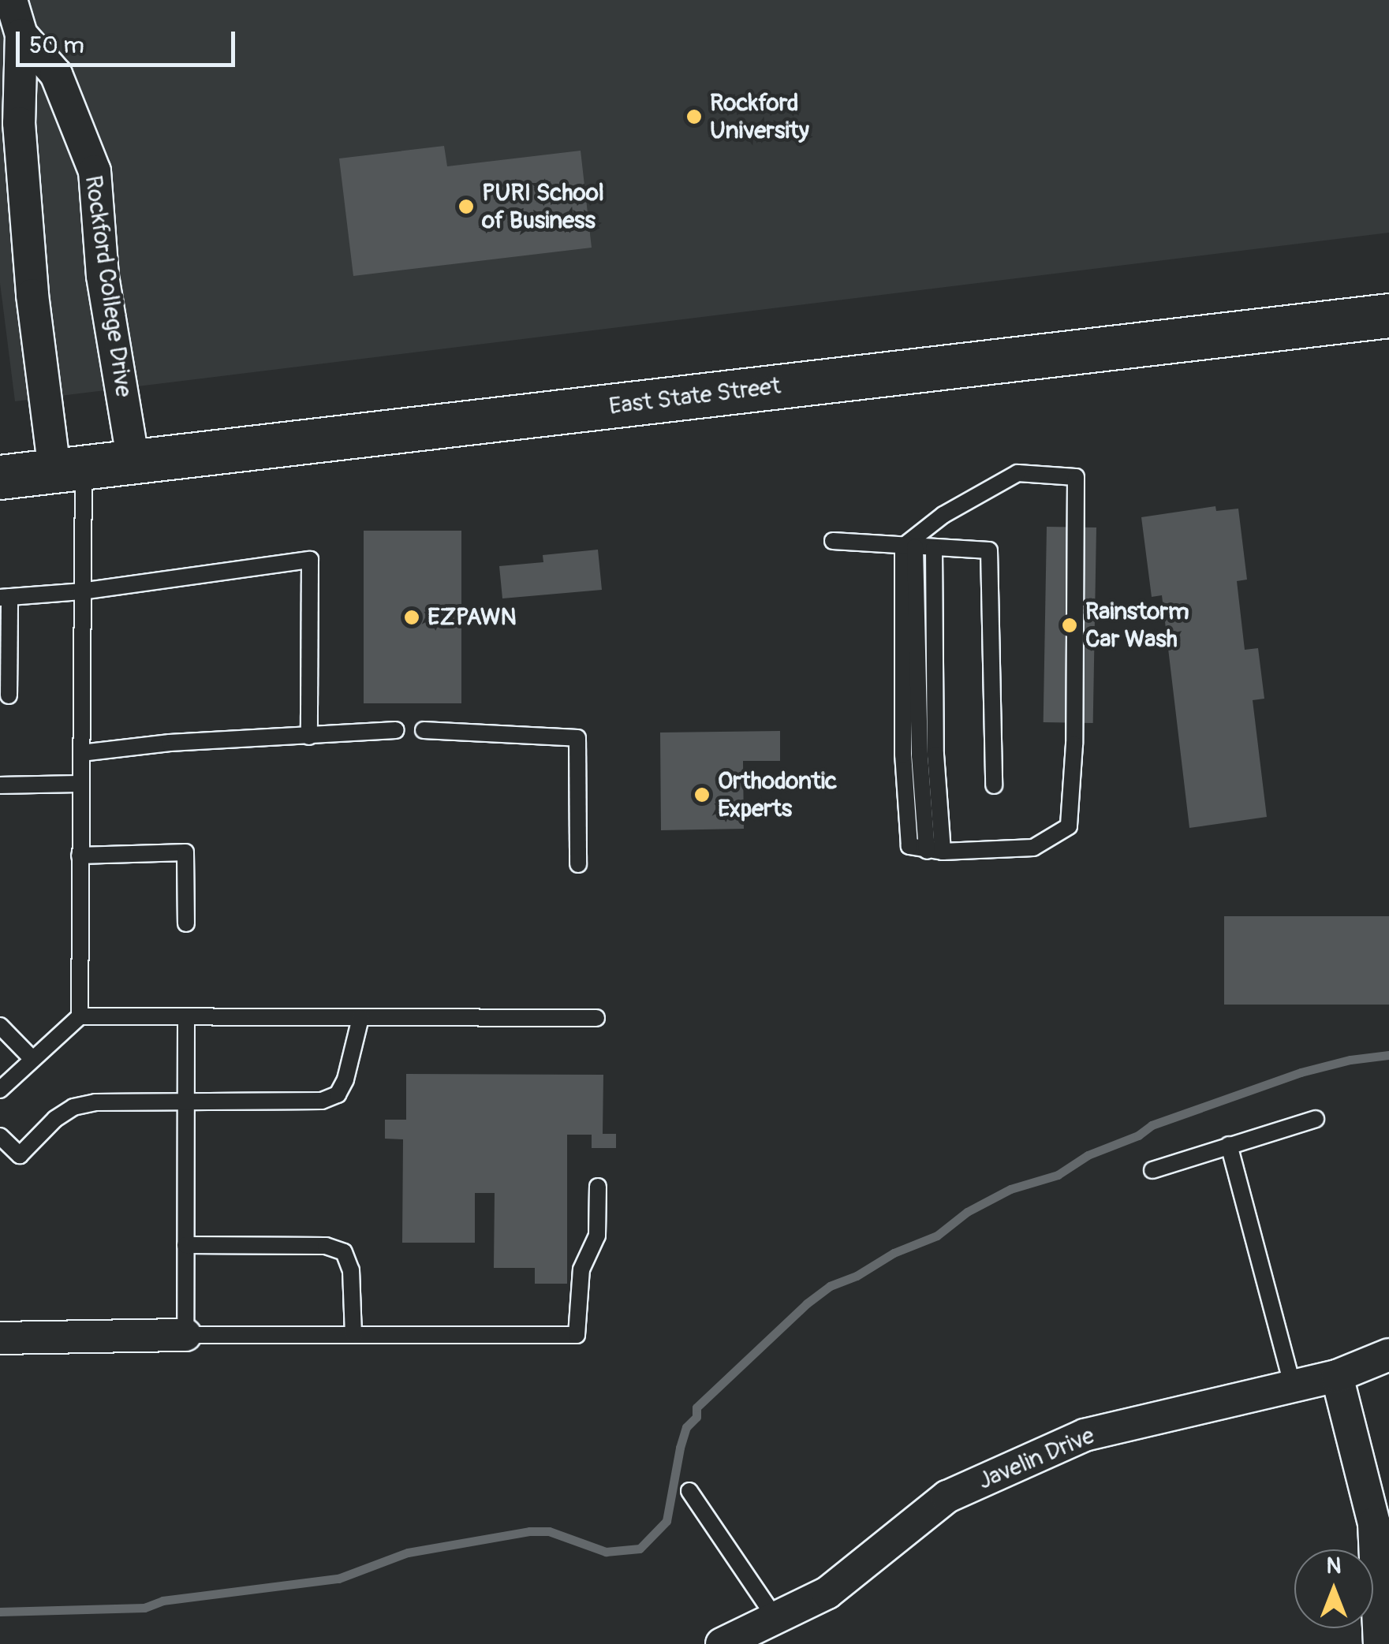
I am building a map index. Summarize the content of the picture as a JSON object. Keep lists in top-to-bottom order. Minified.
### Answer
{"streets":{"main road":["East State Street"],"street":["Rockford College Drive","Javelin Drive"]},"crossings":[["Rockford College Drive","East State Street"]],"places":["Rockford University","PURI School of Business","EZPAWN","Rainstorm Car Wash","Orthodontic Experts"],"scale_bar":"50 m","north":"top"}
